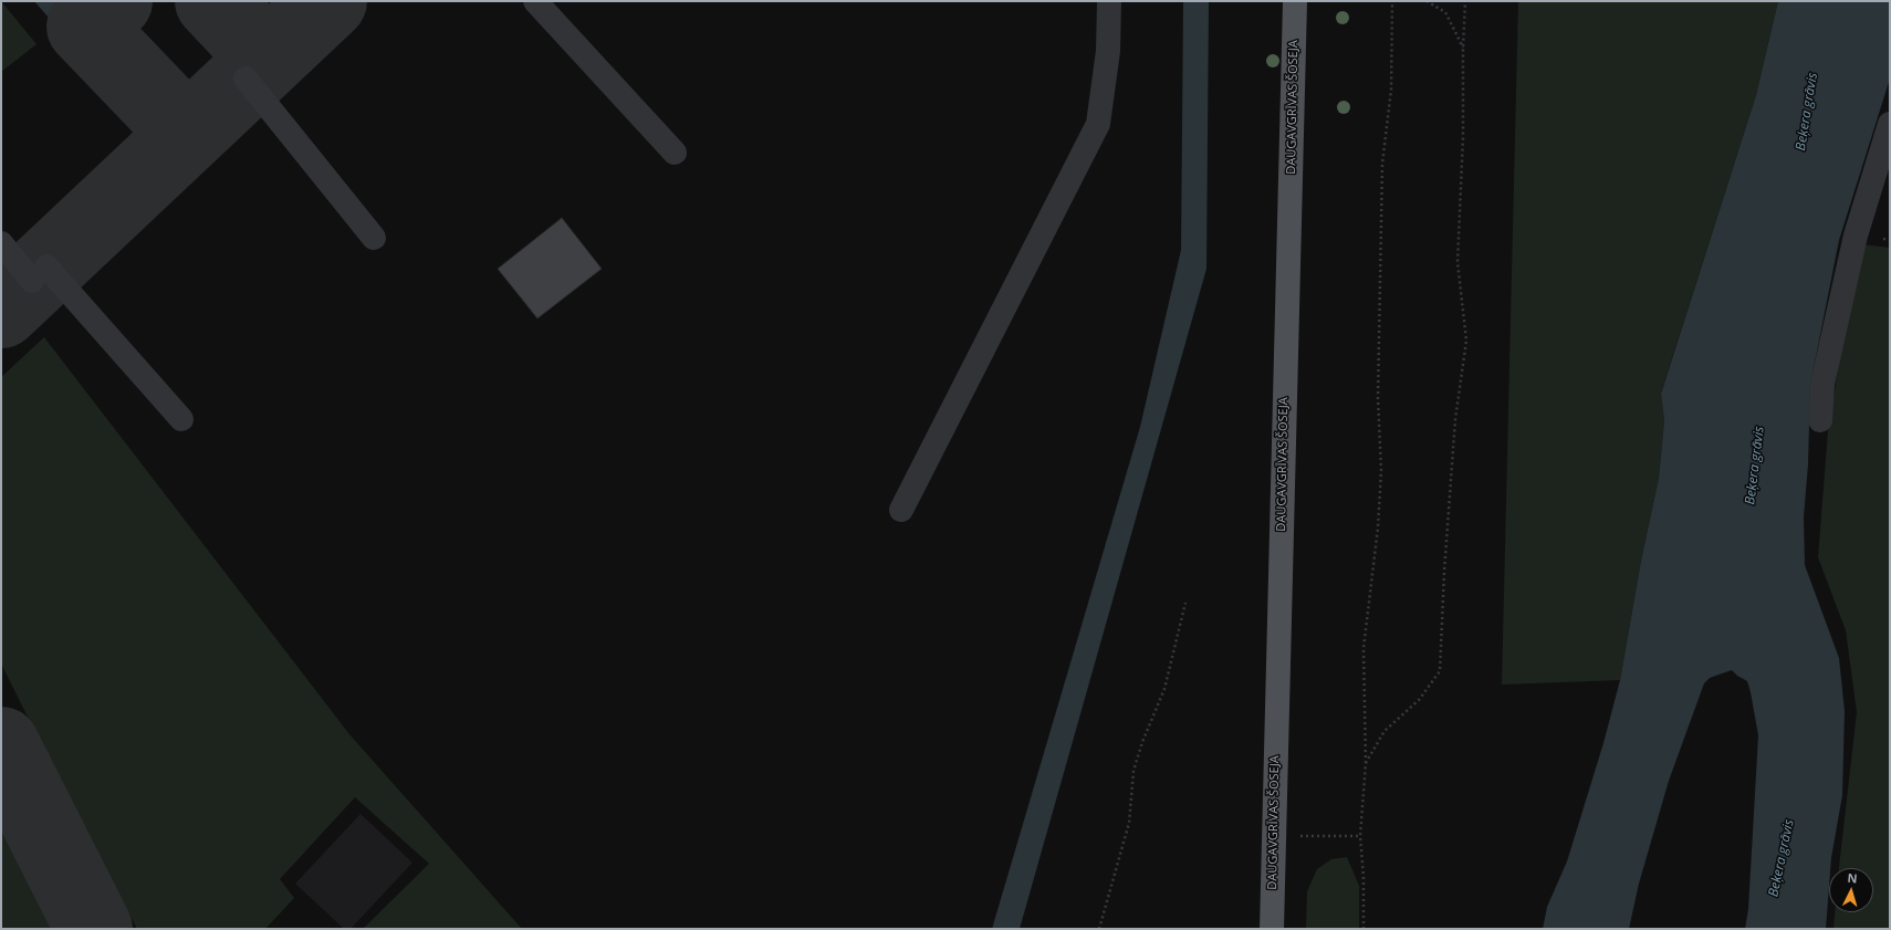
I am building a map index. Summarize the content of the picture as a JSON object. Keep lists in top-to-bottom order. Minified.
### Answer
{"streets":{"main road":["DAUGAVGRĪVAS ŠOSEJA"]},"water":["Beķera grāvis"],"north":"top"}
